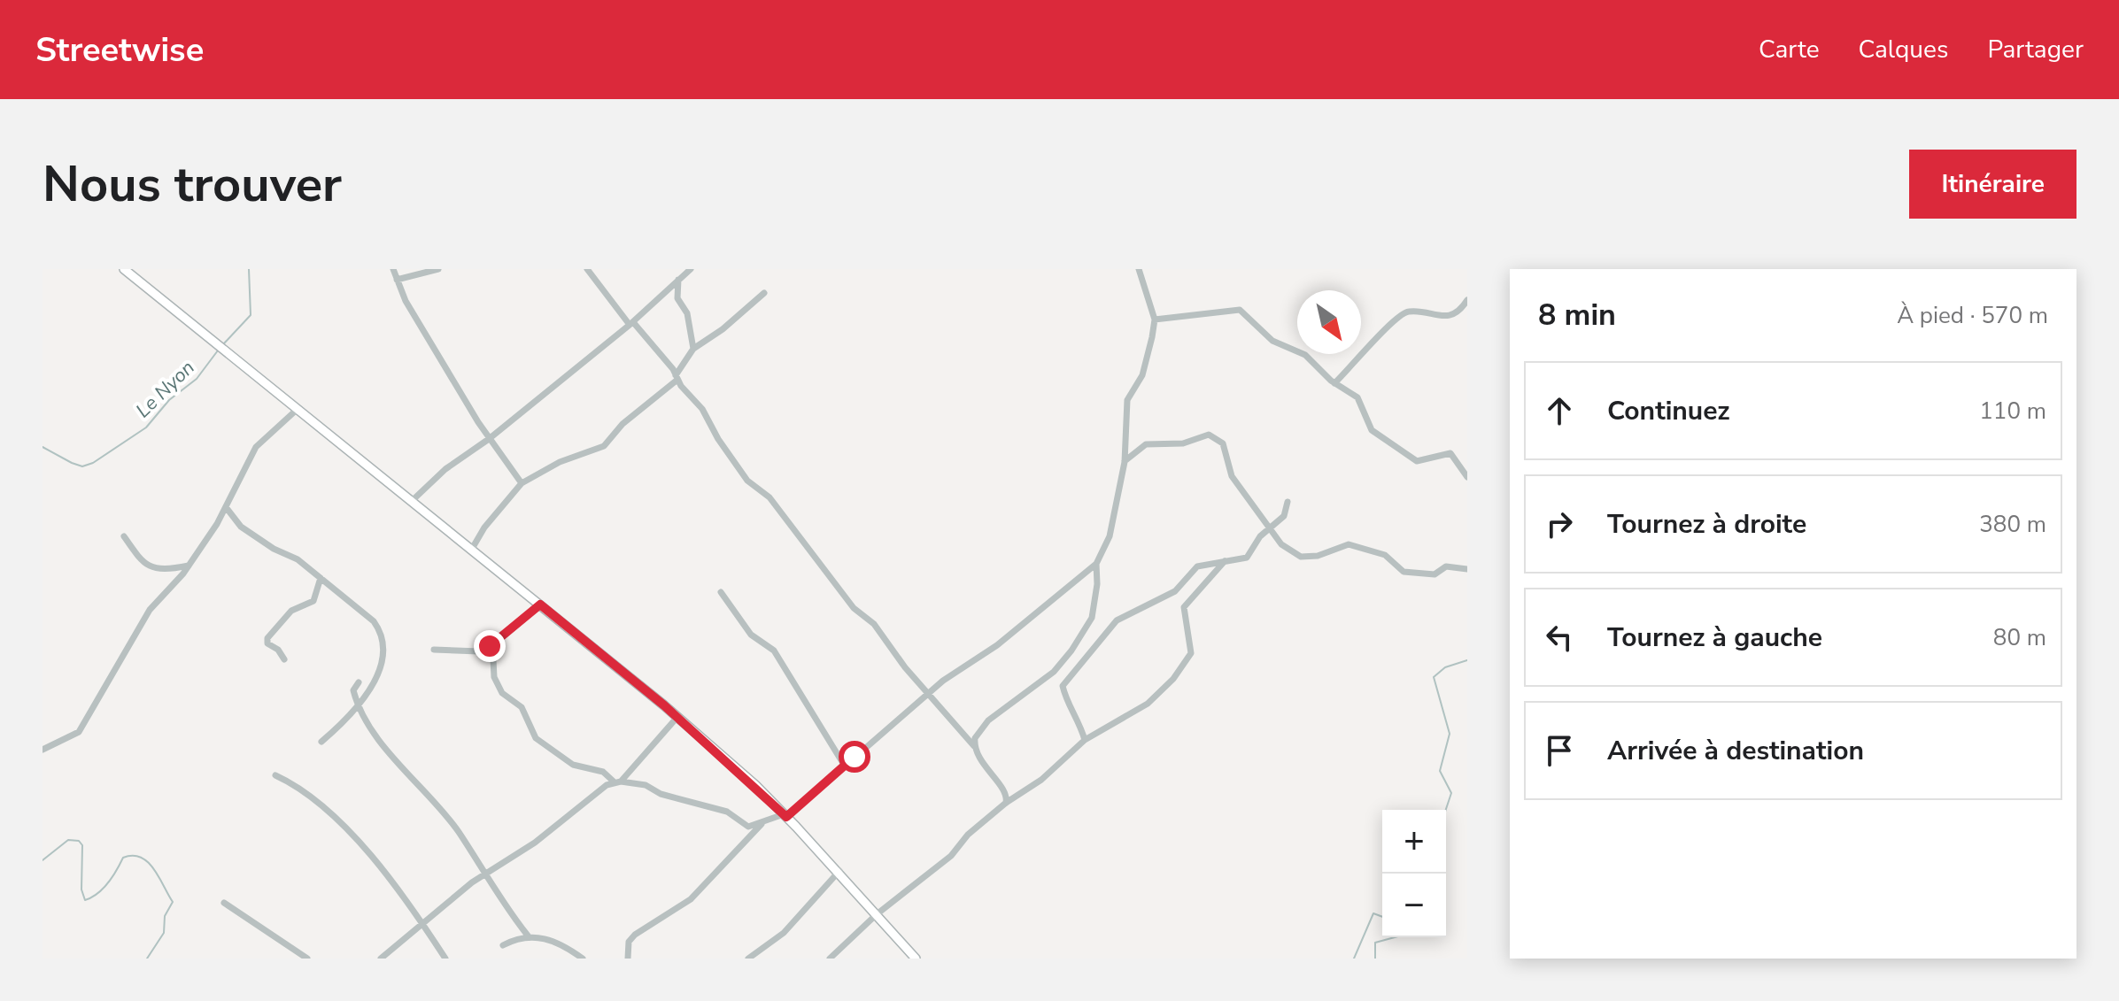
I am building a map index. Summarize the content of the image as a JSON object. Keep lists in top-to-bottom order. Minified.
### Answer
{"water":["Le Nyon"],"north":"bottom right","page":{"header":"Streetwise","nav":["Carte","Calques","Partager"],"buttons":"Itinéraire","title":"Nous trouver","heading":["8 min","À pied · 570 m"],"list":[["Continuez","110 m"],["Tournez à droite","380 m"],["Tournez à gauche","80 m"],"Arrivée à destination"],"map_buttons":["+","−"]}}
